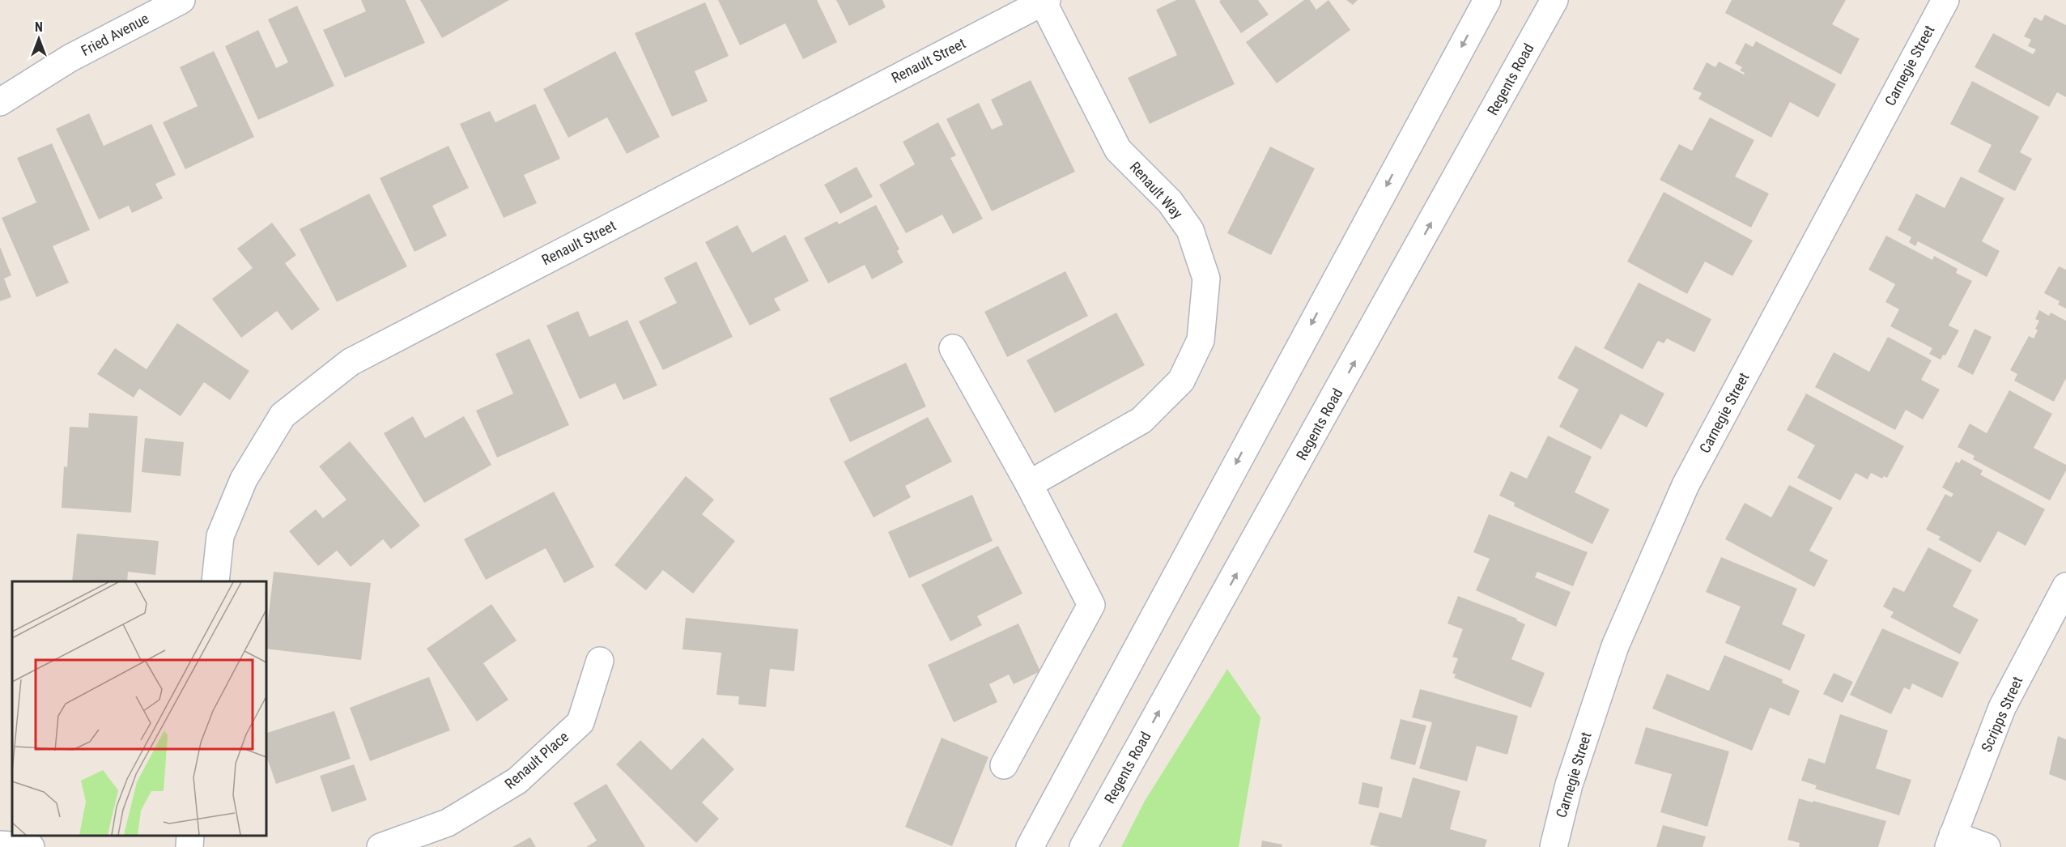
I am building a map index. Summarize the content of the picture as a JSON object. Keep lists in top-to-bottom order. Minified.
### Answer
{"streets":{"street":["Fried Avenue","Renault Street","Carnegie Street","Regents Road","Renault Way","Scripps Street","Renault Place"]},"crossings":[["Renault Street","Renault Way"]],"north":"top"}
